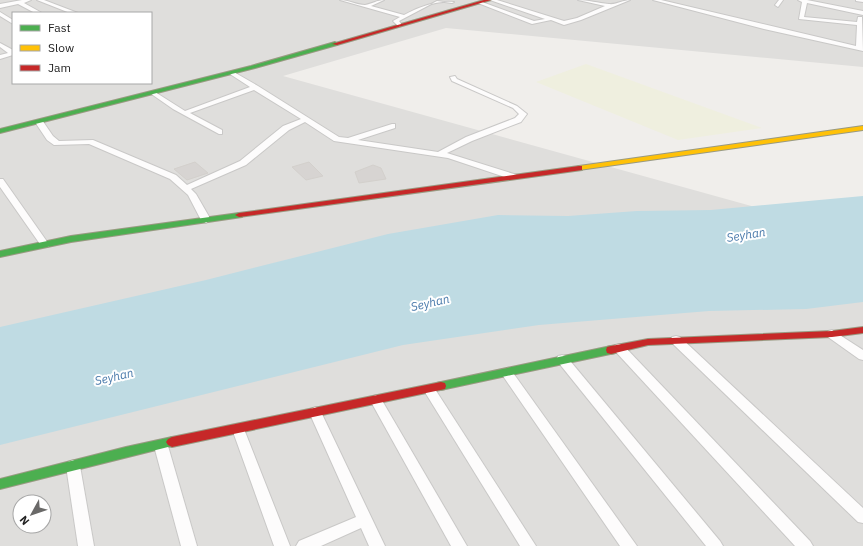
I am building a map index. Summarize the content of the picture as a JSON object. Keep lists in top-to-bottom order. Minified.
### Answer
{"water":["Seyhan"],"legend":["Fast","Slow","Jam"],"north":"bottom left"}
